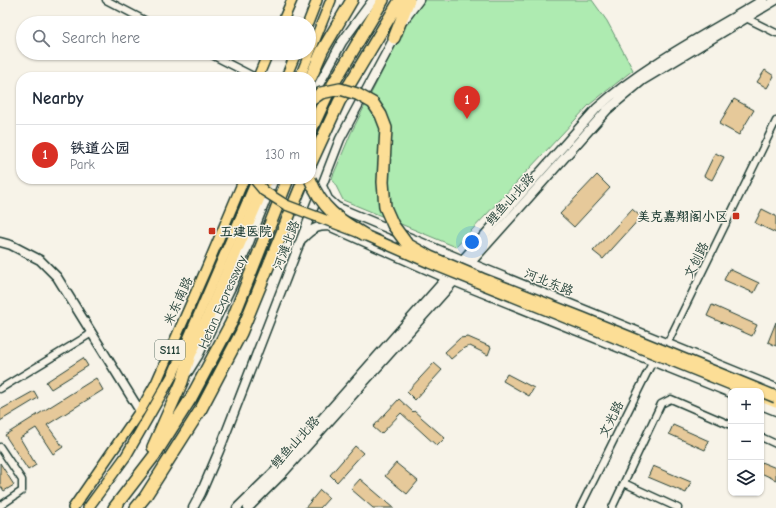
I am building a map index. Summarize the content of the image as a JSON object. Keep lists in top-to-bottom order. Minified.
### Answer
{"streets":{"highway":["Hetan Expressway"],"main road":["鲤鱼山北路","河滩北路","河北东路","米东南路","S111"],"street":["文创路","文光路"]},"crossings":[["鲤鱼山北路","河北东路"],["河滩北路","河北东路"],["文创路","河北东路"],["文创路","文光路"],["河北东路","文光路"]],"places":{"transit":["美克嘉翔阁小区","五建医院"]},"page":{"search":"Search here","heading":"Nearby","pins":"1","list":[{"mark":"1","name":"铁道公园","note":"Park","value":"130 m"}],"map_buttons":["+","−"]}}
